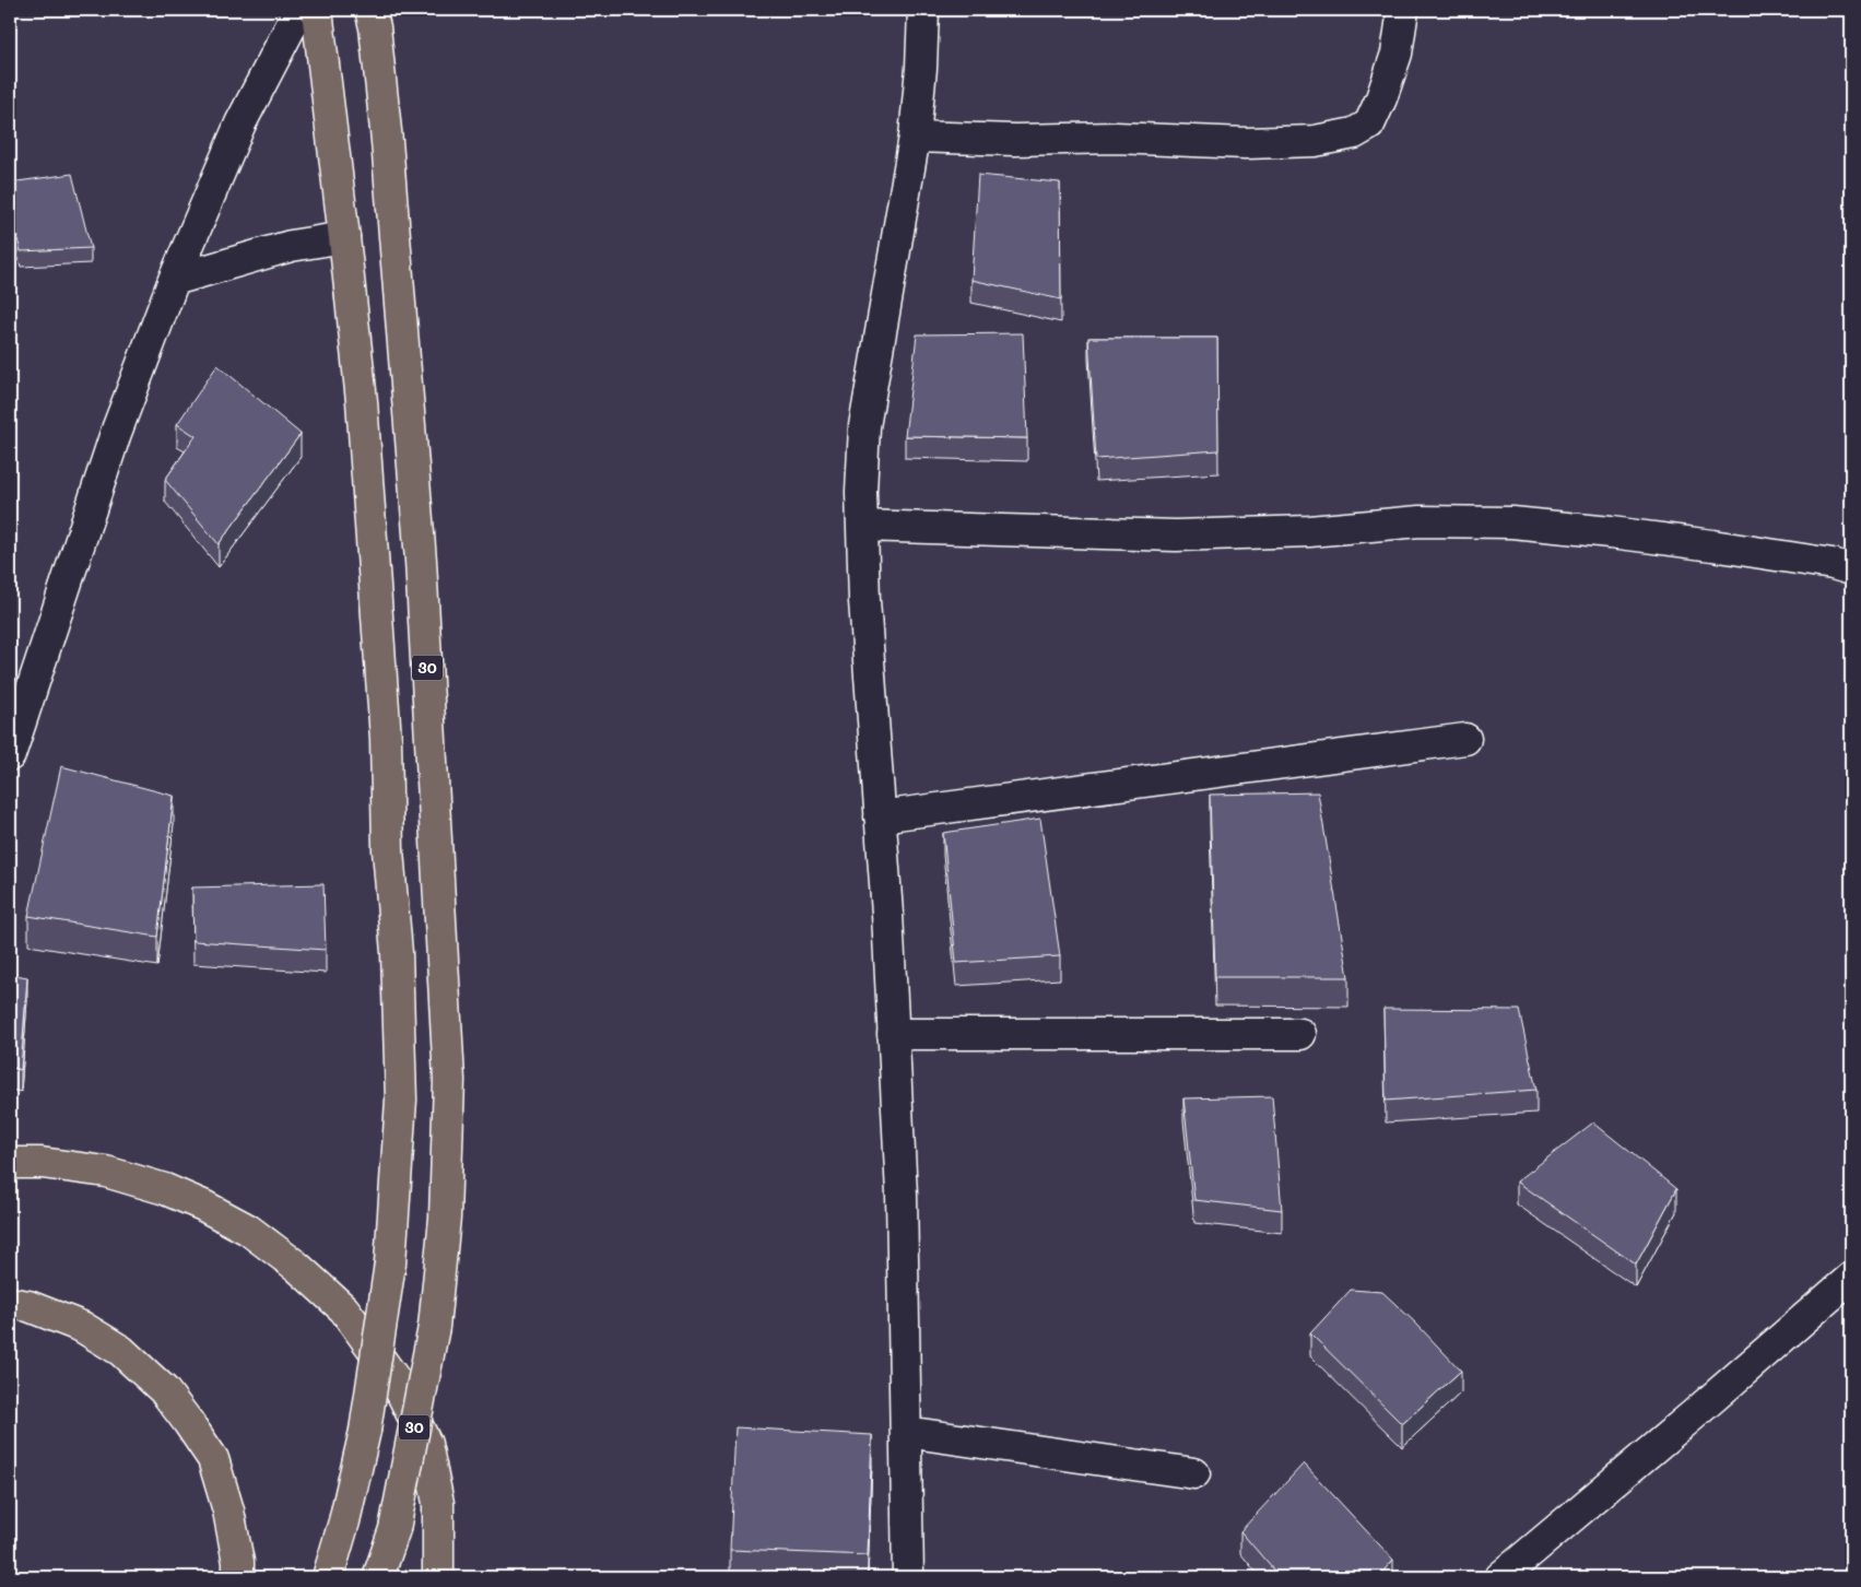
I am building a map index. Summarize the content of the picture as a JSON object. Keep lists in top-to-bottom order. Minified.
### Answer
{"streets":{"main road":["30"]}}
